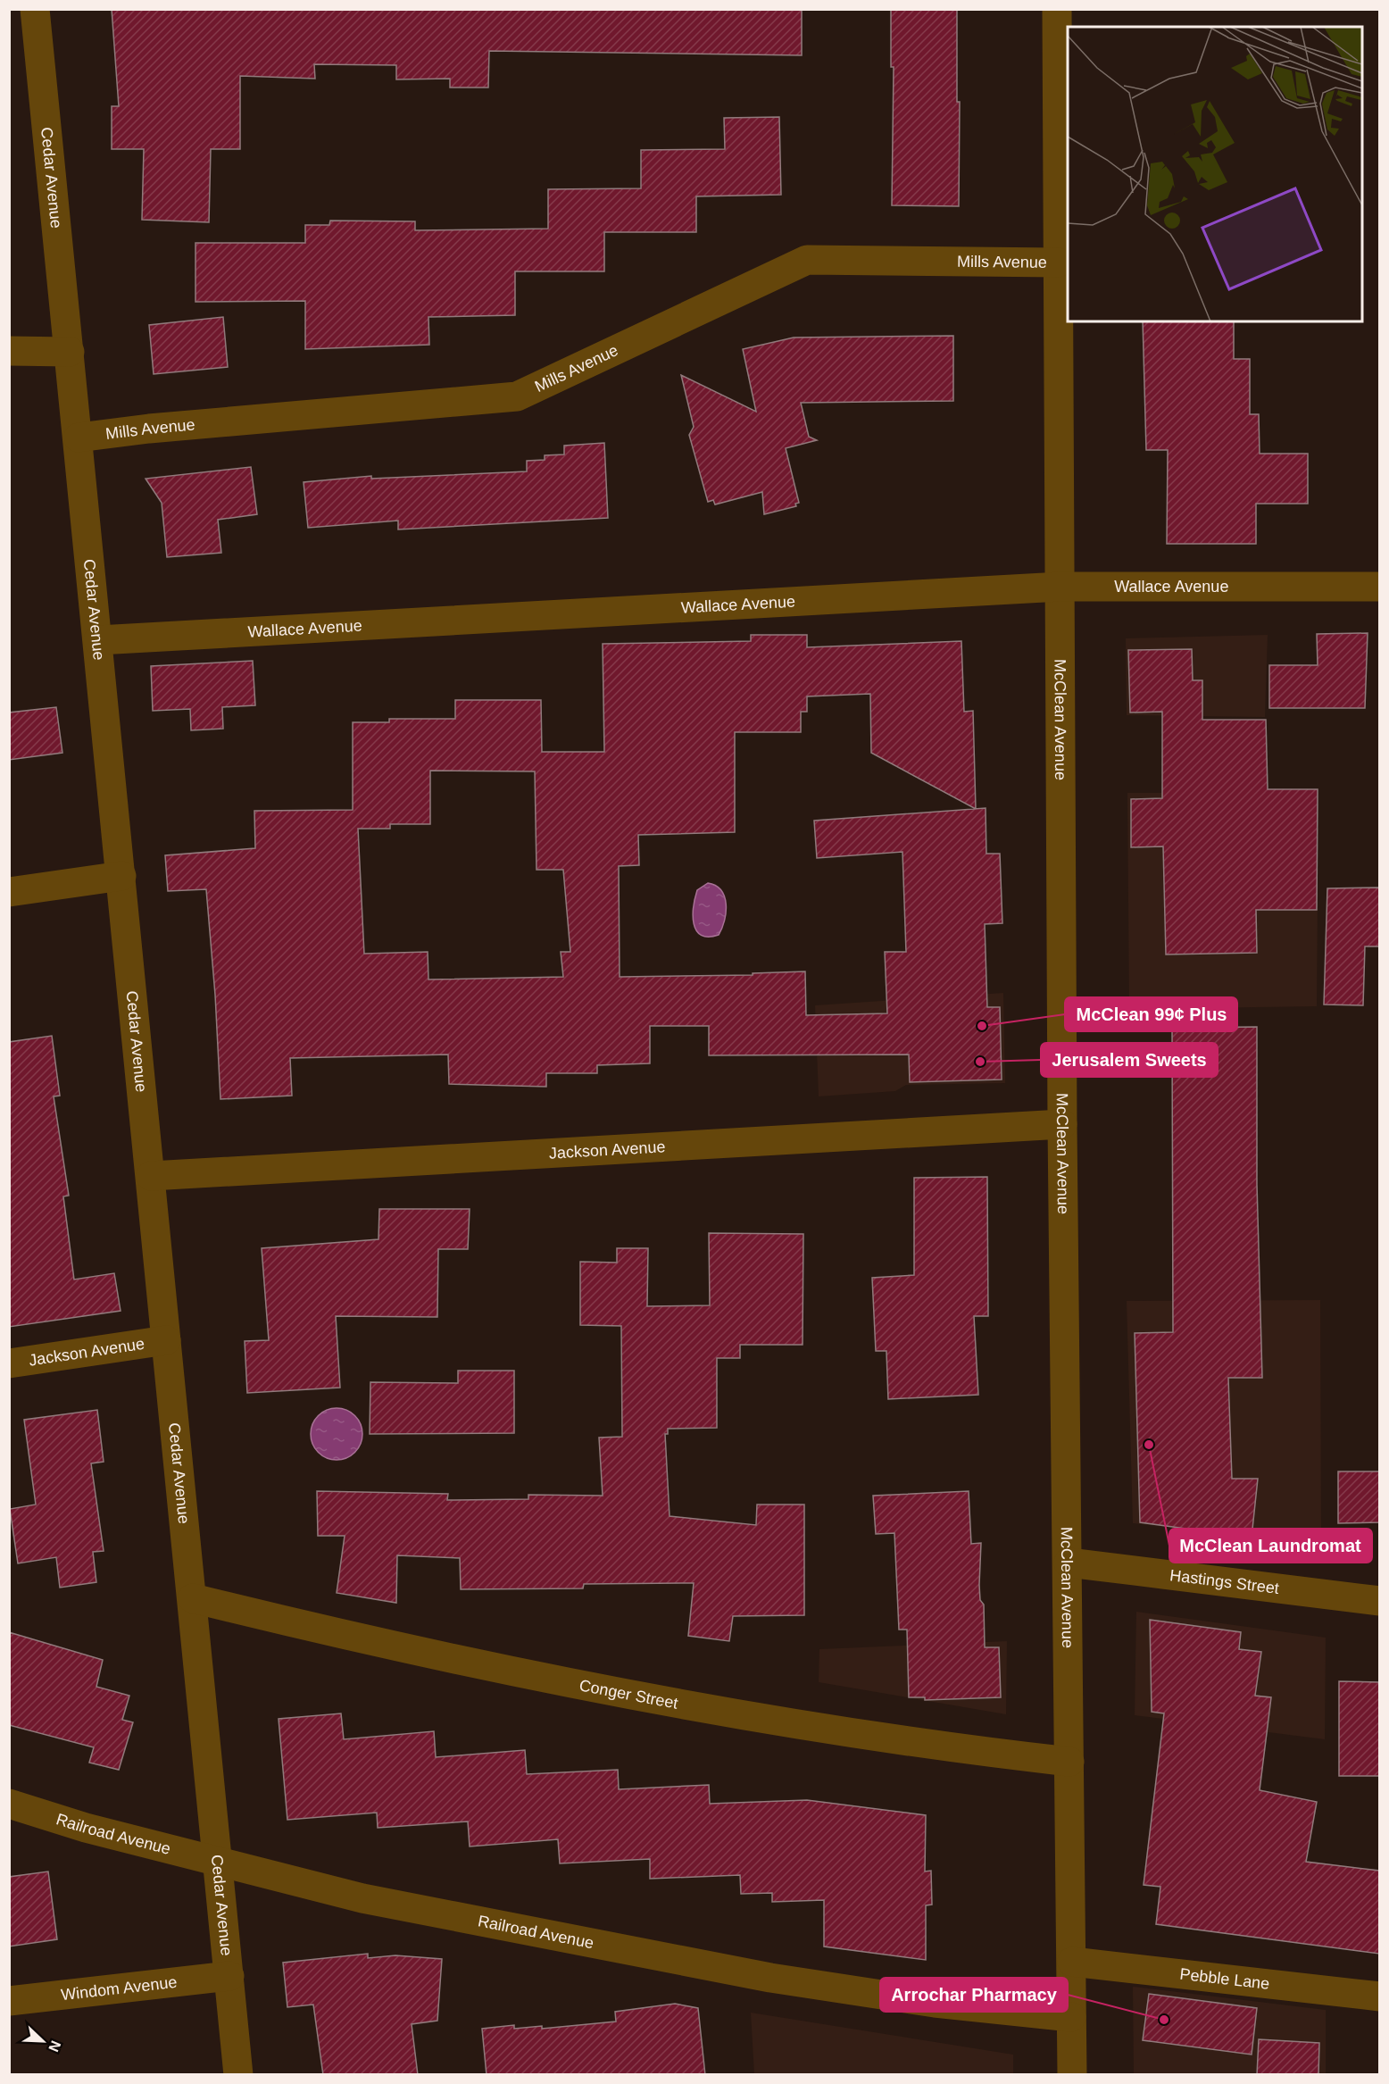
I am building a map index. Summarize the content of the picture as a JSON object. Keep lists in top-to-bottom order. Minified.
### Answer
{"streets":{"street":["Cedar Avenue","Mills Avenue","Wallace Avenue","McClean Avenue","Jackson Avenue","Hastings Street","Conger Street","Railroad Avenue","Pebble Lane","Windom Avenue"]},"crossings":[["Cedar Avenue","Mills Avenue"],["Cedar Avenue","Wallace Avenue"],["Cedar Avenue","Jackson Avenue"],["Cedar Avenue","Conger Street"],["Cedar Avenue","Railroad Avenue"],["Cedar Avenue","Windom Avenue"],["Mills Avenue","McClean Avenue"],["Wallace Avenue","McClean Avenue"],["McClean Avenue","Jackson Avenue"],["McClean Avenue","Hastings Street"],["McClean Avenue","Conger Street"],["McClean Avenue","Railroad Avenue"],["McClean Avenue","Pebble Lane"]],"places":["McClean 99¢ Plus","Jerusalem Sweets","McClean Laundromat","Arrochar Pharmacy"],"north":"bottom right"}
